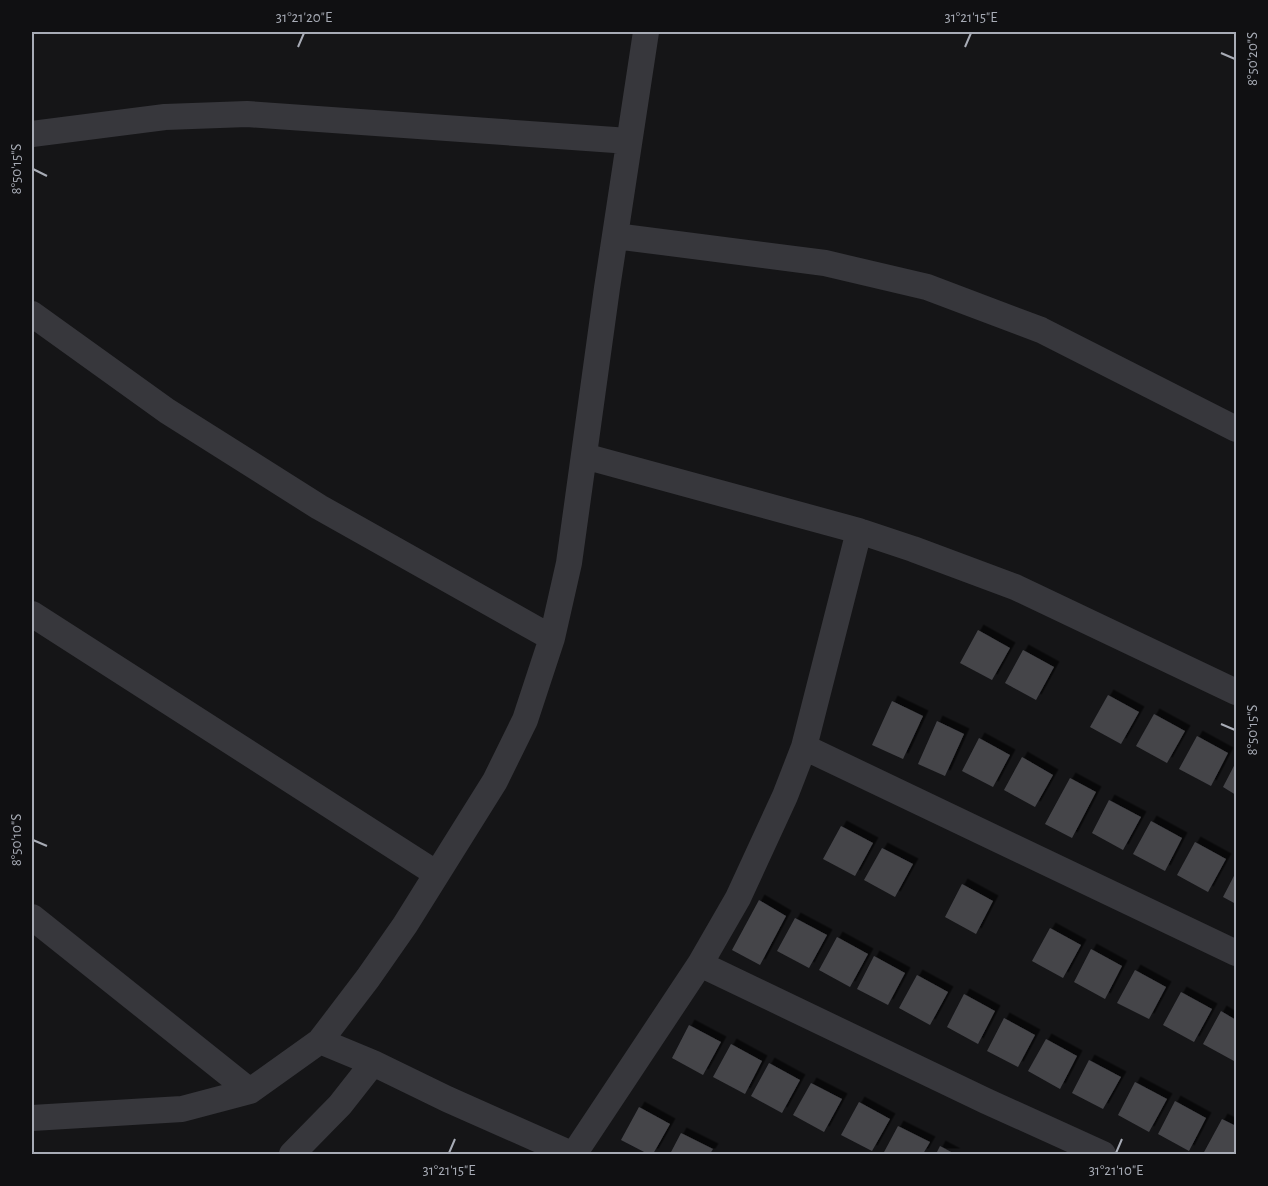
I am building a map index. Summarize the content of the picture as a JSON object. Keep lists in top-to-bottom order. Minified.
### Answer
{"coordinates":["31°21'20\"E","31°21'15\"E","8°50'20\"S","8°50'15\"S","8°50'10\"S","31°21'10\"E"]}
